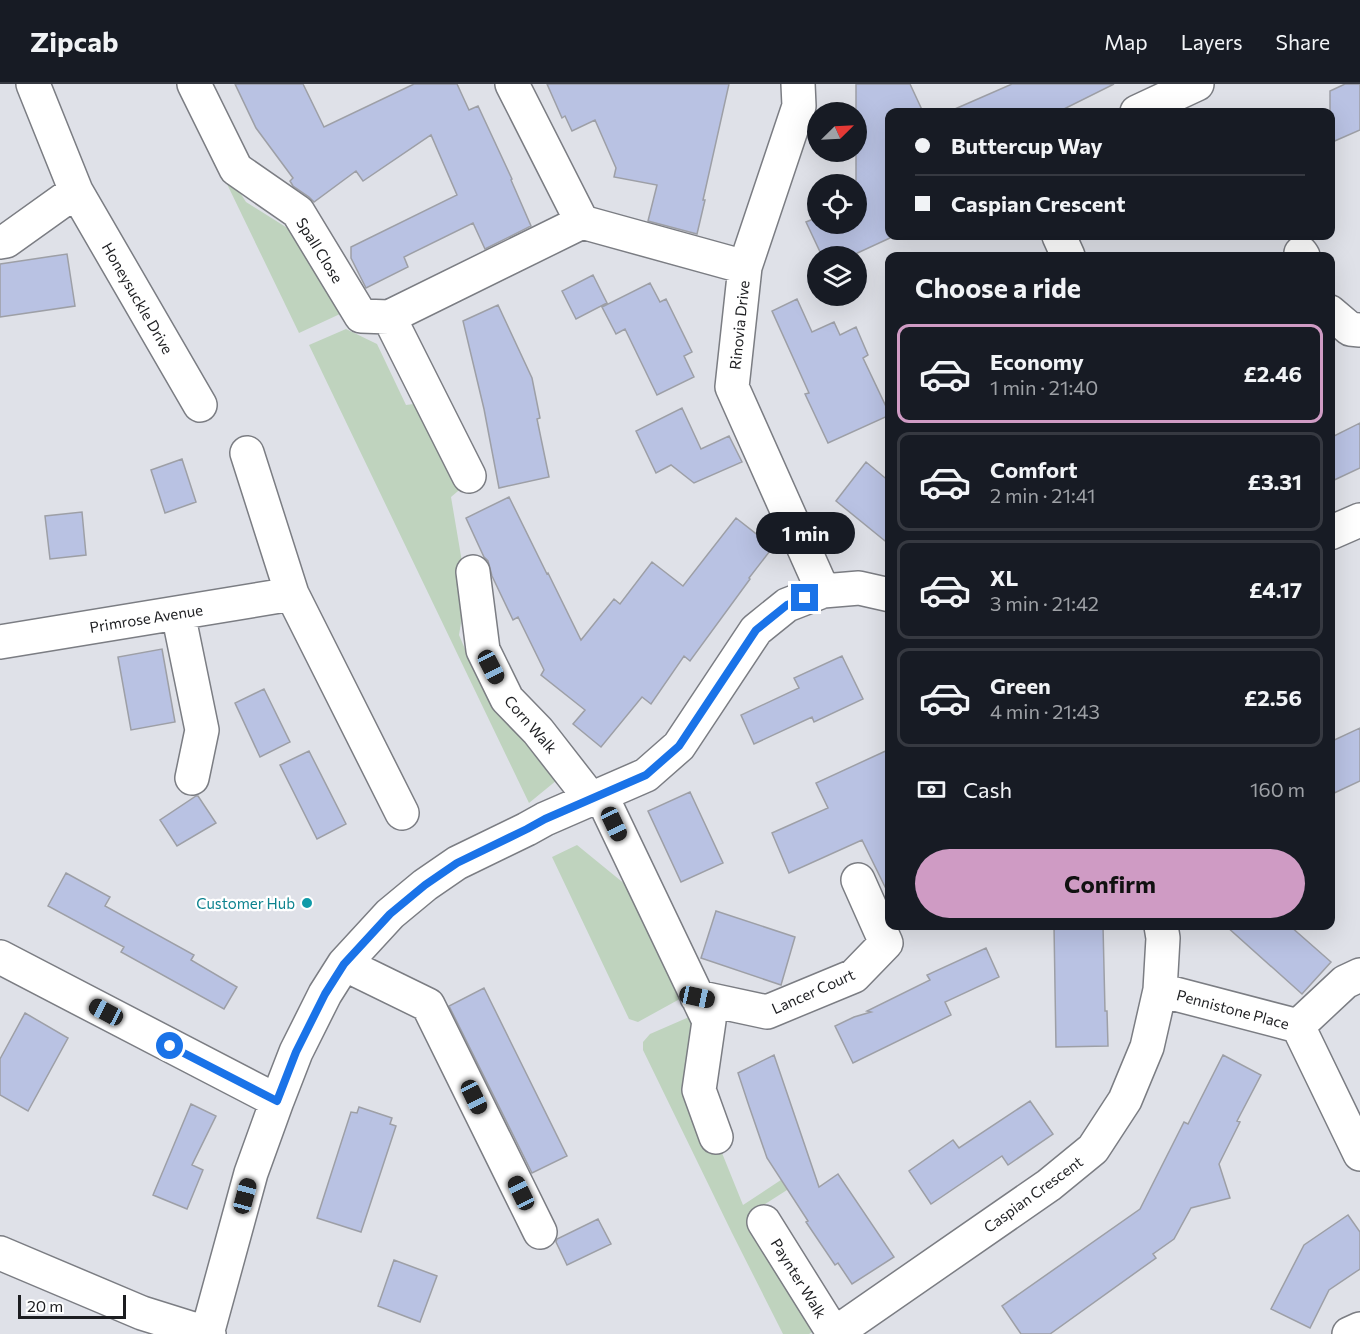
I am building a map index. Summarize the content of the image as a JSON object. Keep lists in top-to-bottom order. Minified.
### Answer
{"streets":{"street":["Spall Close","Honeysuckle Drive","Rinovia Drive","Primrose Avenue","Corn Walk","Lancer Court","Pennistone Place","Caspian Crescent","Paynter Walk"]},"crossings":[["Pennistone Place","Caspian Crescent"],["Caspian Crescent","Paynter Walk"]],"places":["Customer Hub"],"scale_bar":"20 m","north":"top right","page":{"header":"Zipcab","nav":["Map","Layers","Share"],"banner":["Buttercup Way","Caspian Crescent"],"heading":"Choose a ride","list":[{"name":"Economy","note":"1 min · 21:40","value":"£2.46"},{"name":"Comfort","note":"2 min · 21:41","value":"£3.31"},{"name":"XL","note":"3 min · 21:42","value":"£4.17"},{"name":"Green","note":"4 min · 21:43","value":"£2.56"}],"bubble":"1 min","pay":["Cash","160 m"],"buttons":"Confirm","scale":"20 m"}}
